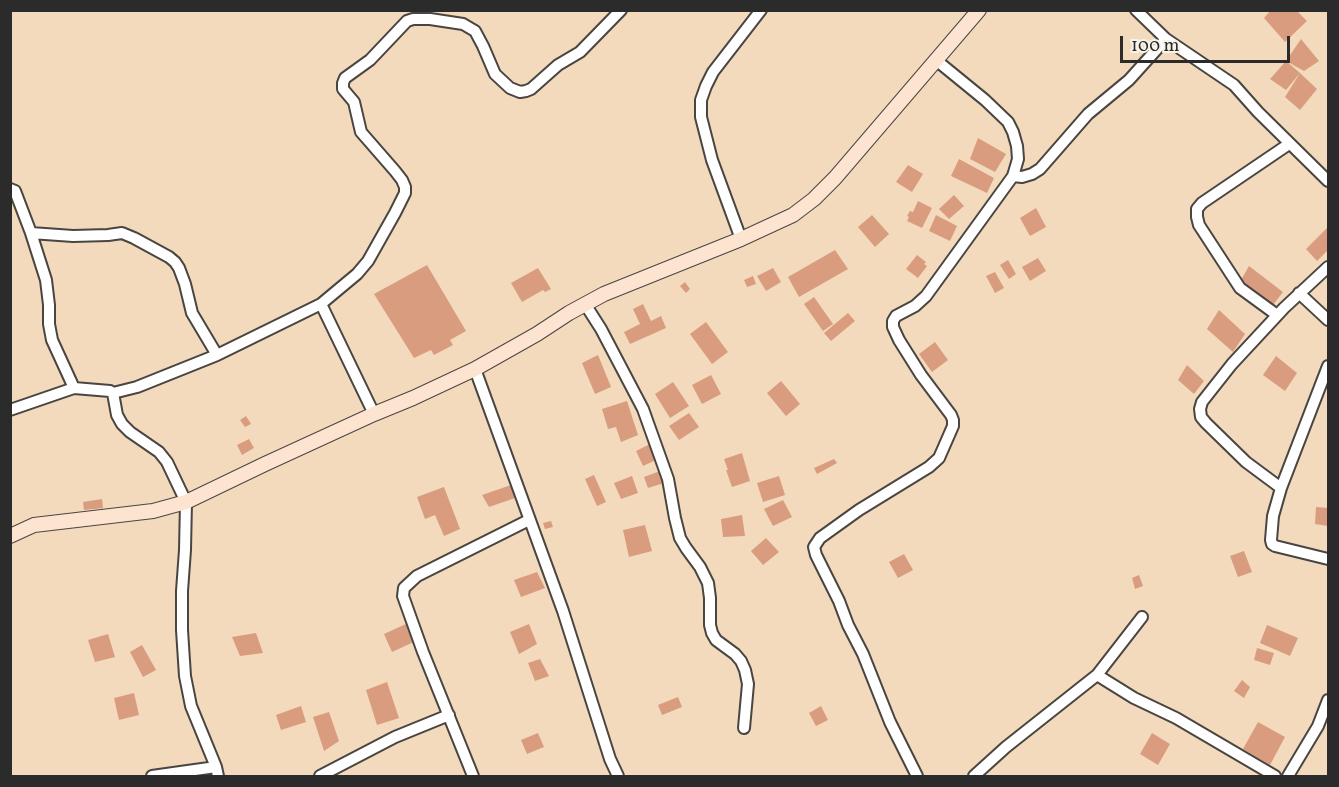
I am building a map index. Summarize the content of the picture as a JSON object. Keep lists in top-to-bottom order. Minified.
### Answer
{"scale_bar":"100 m"}
